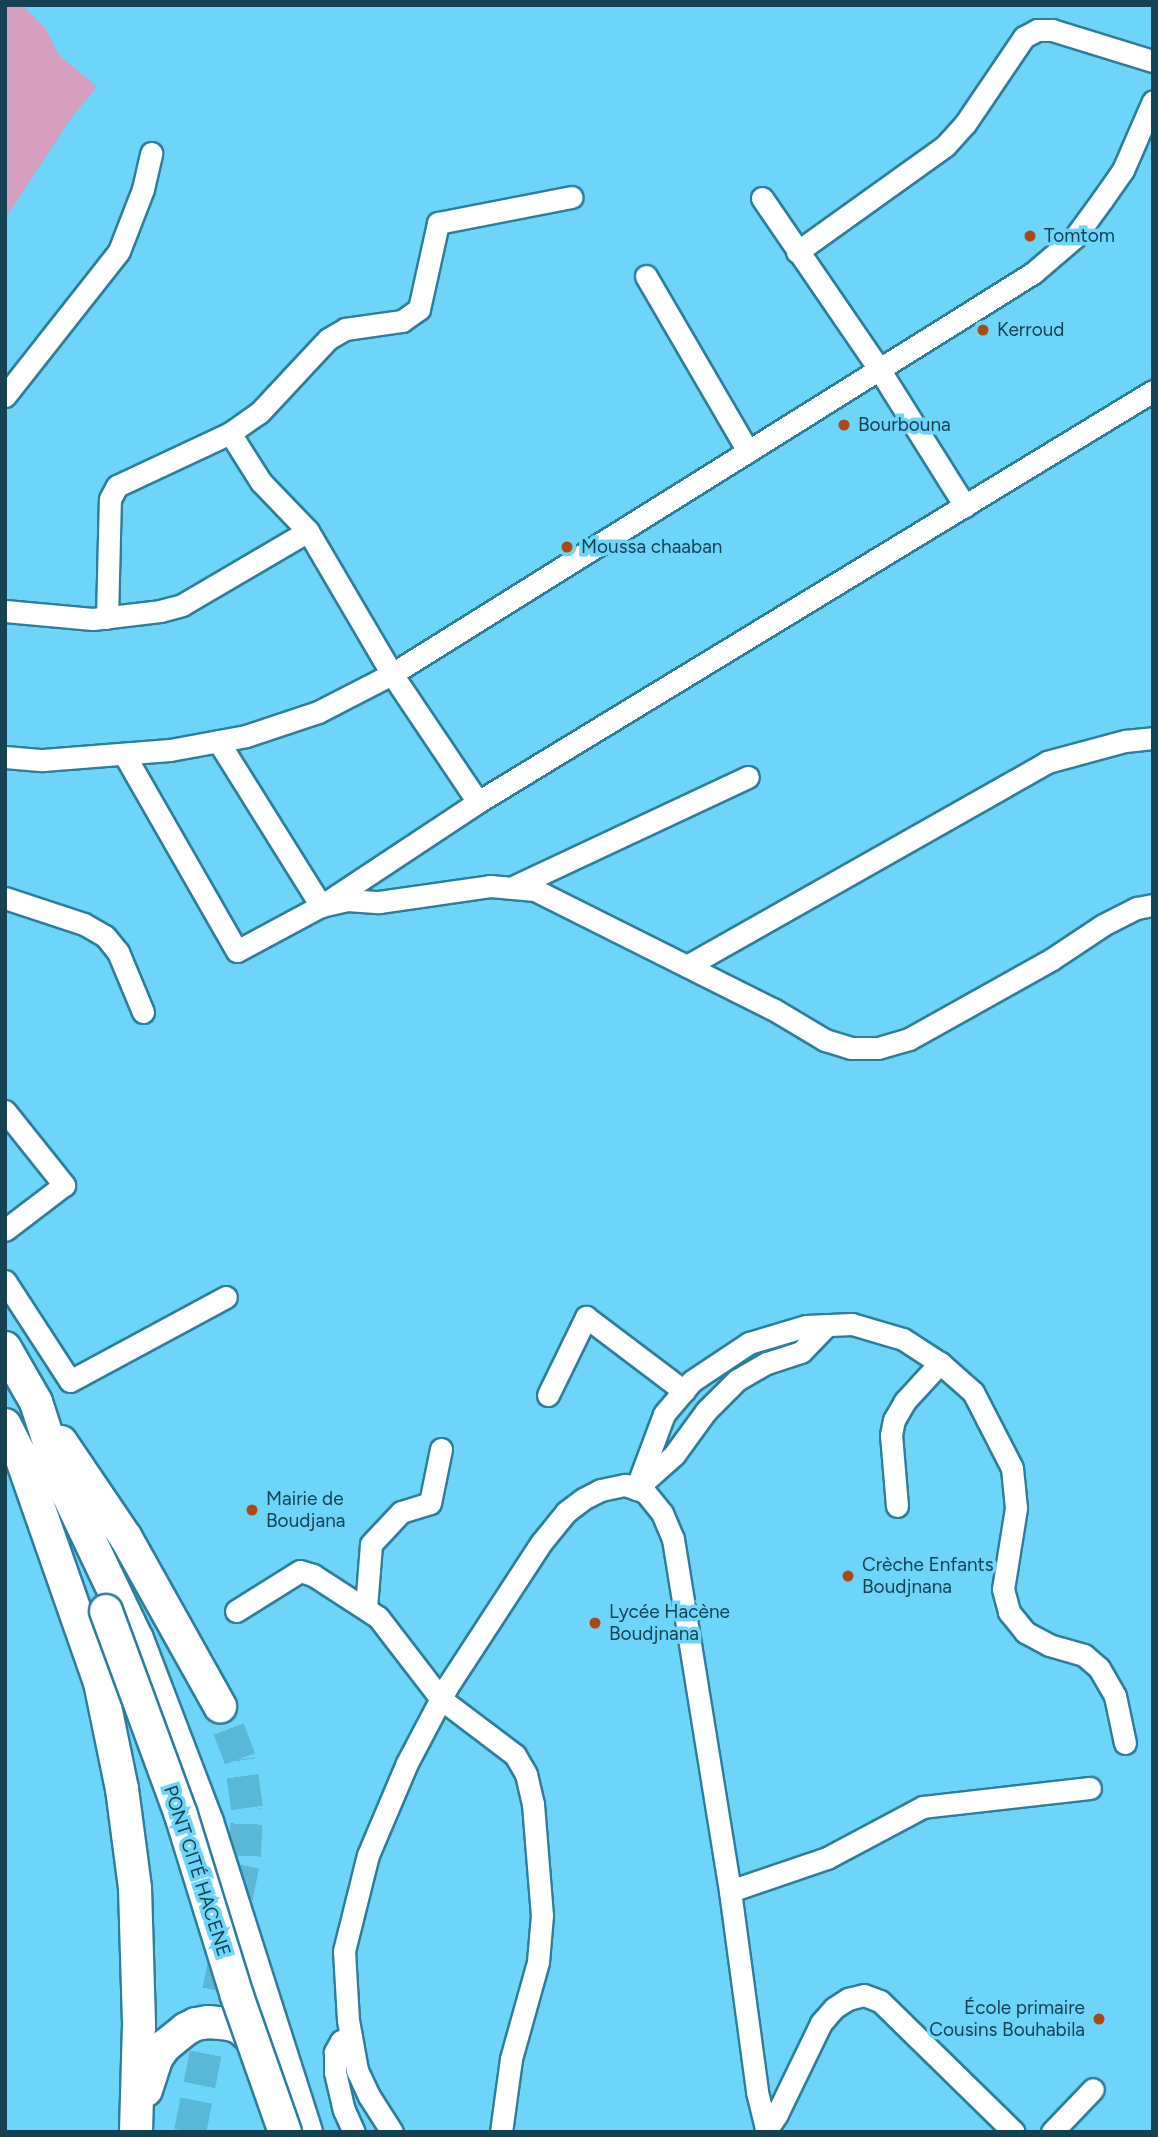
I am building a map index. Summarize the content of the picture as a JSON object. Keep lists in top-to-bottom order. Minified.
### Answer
{"streets":{"highway":["PONT CITÉ HACENE"]},"places":["Tomtom","Kerroud","Bourbouna","Moussa chaaban","Mairie de Boudjana","Crèche Enfants Boudjnana","Lycée Hacène Boudjnana","École primaire Cousins Bouhabila"]}
